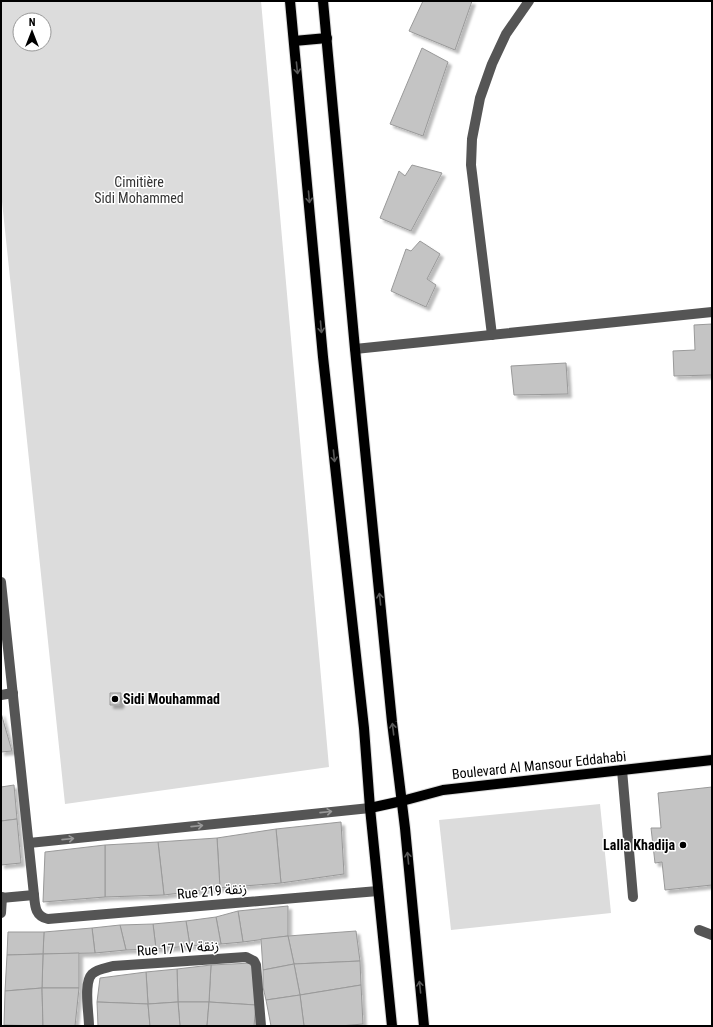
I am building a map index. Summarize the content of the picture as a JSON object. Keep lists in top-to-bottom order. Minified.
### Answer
{"streets":{"main road":["Boulevard Al Mansour Eddahabi"],"street":["Rue 219 زنقة","Rue 17 زنقة ١٧"]},"parks":["Cimitière Sidi Mohammed"],"places":["Sidi Mouhammad","Lalla Khadija"],"north":"top"}
